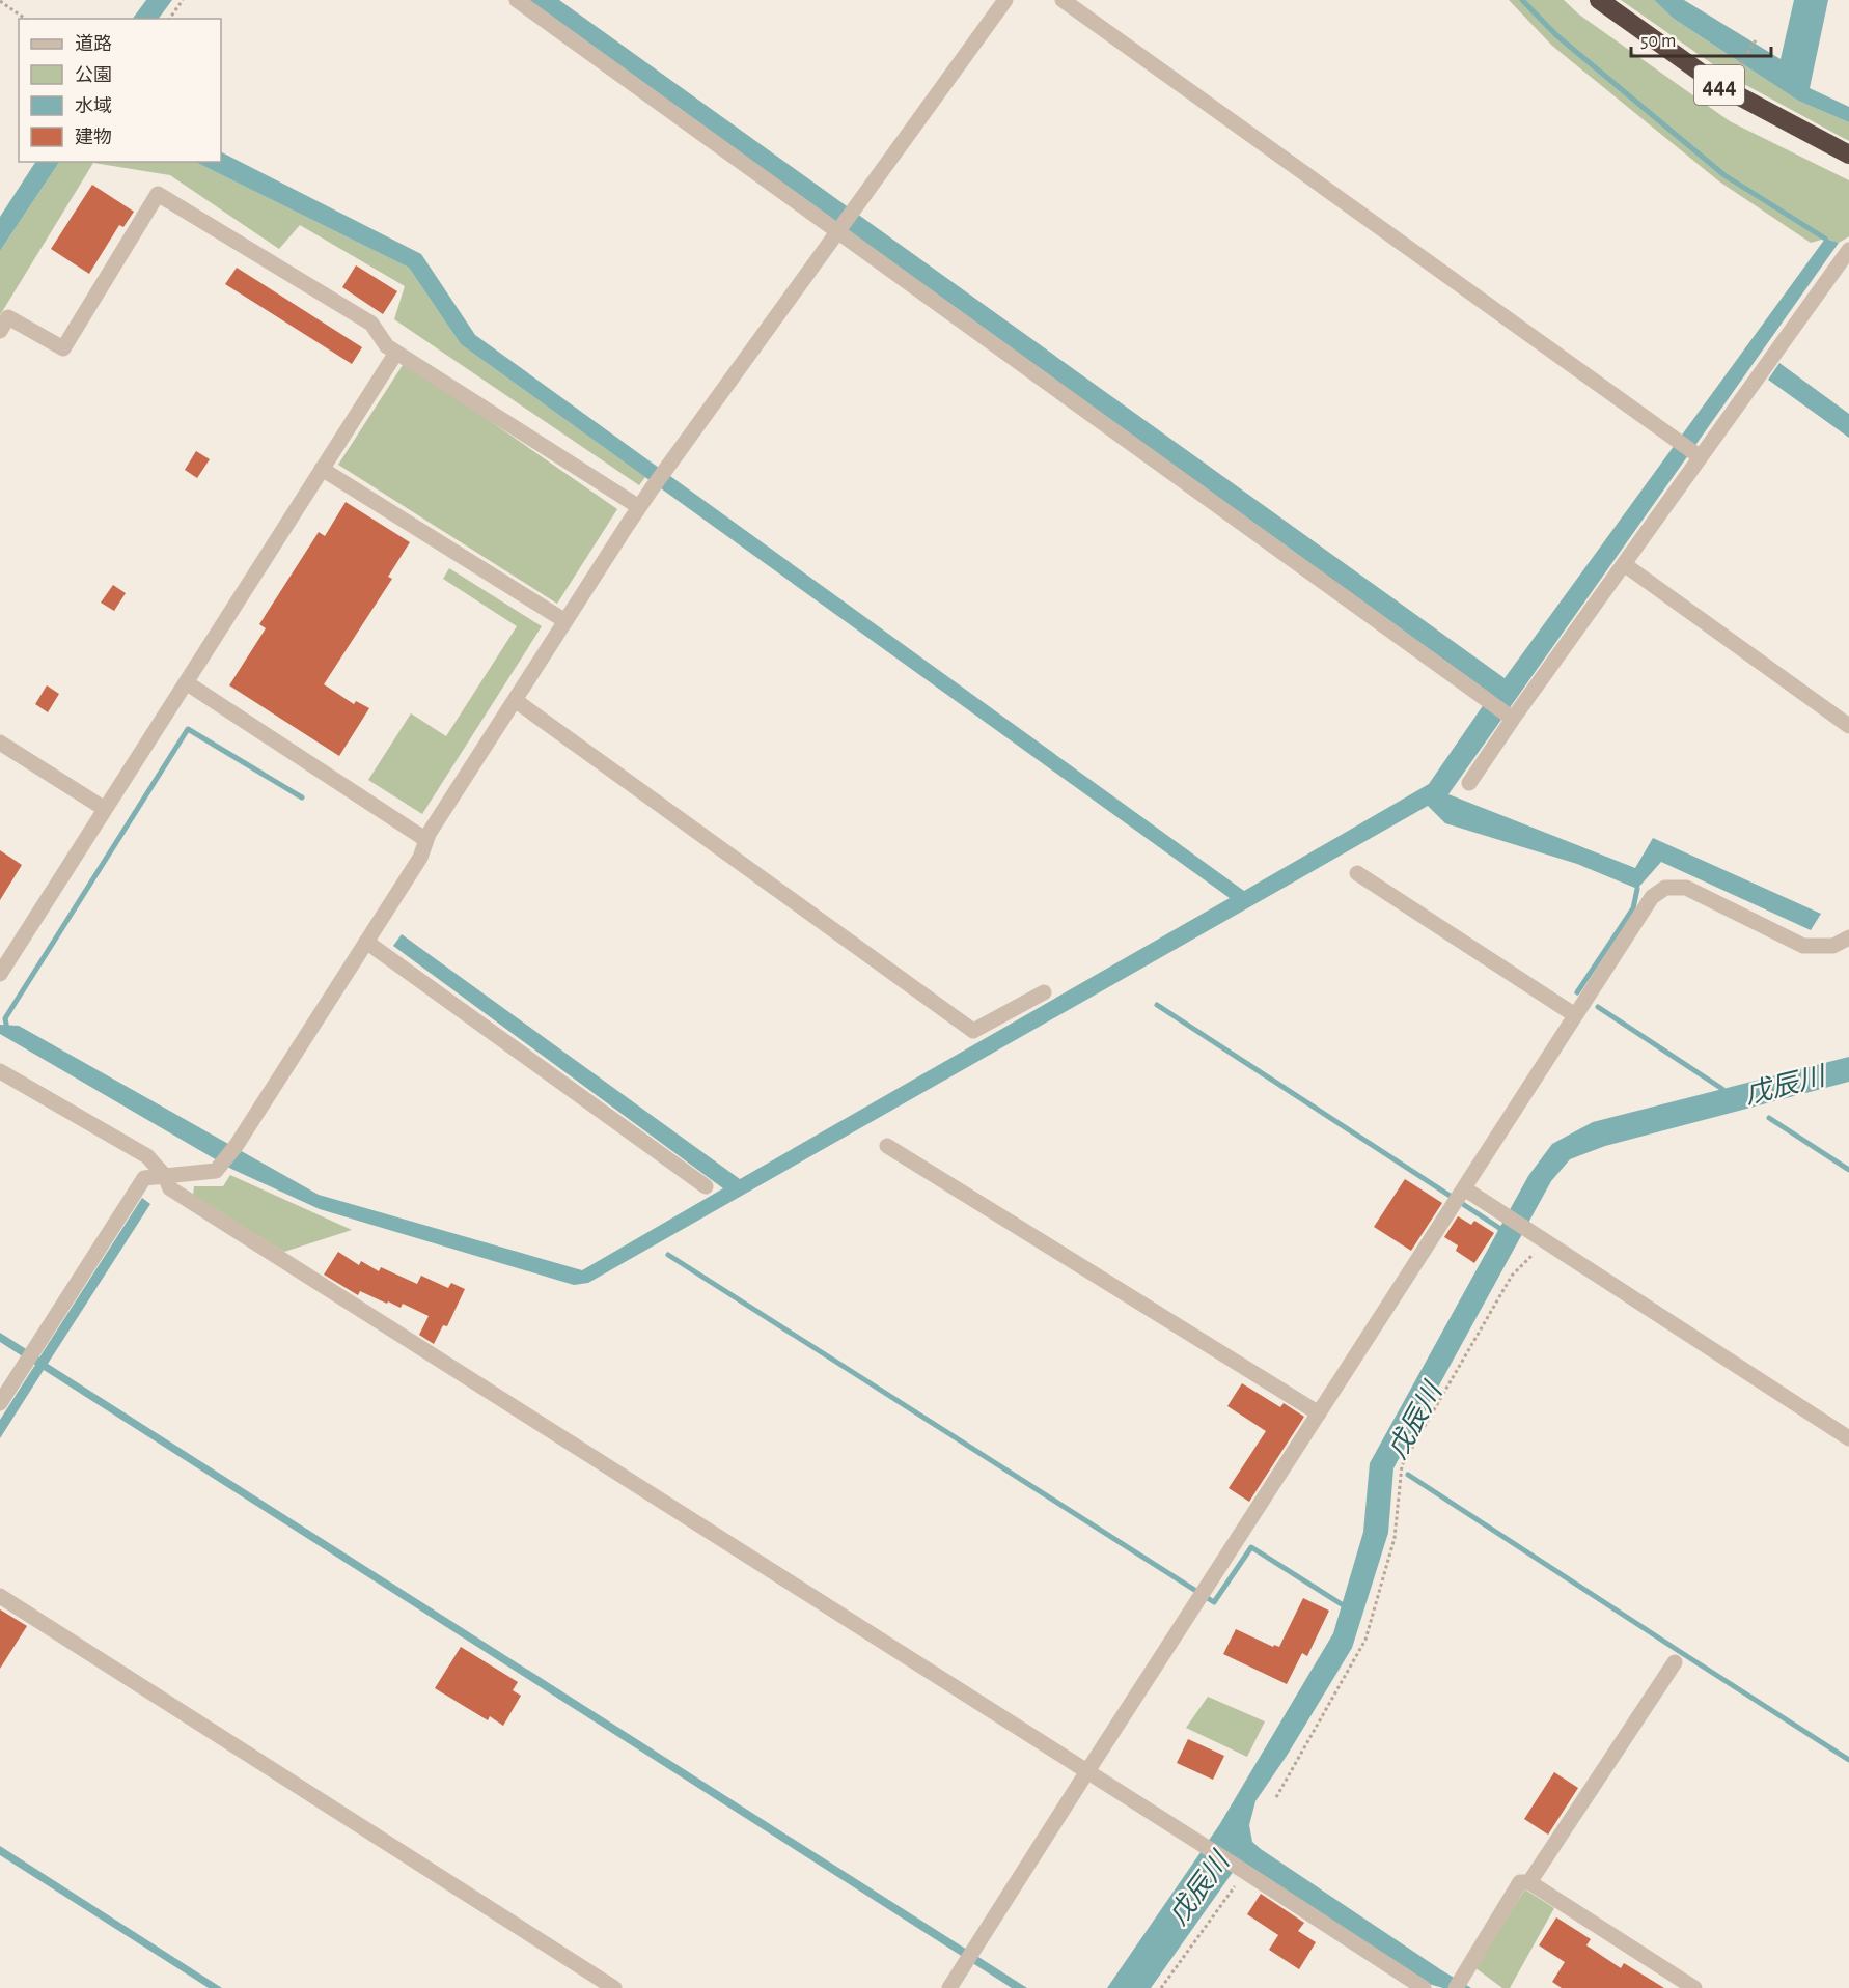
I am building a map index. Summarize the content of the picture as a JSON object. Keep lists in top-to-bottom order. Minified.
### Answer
{"streets":{"highway":["444"]},"water":["戊辰川"],"legend":["道路","公園","水域","建物"],"scale_bar":"50 m"}
